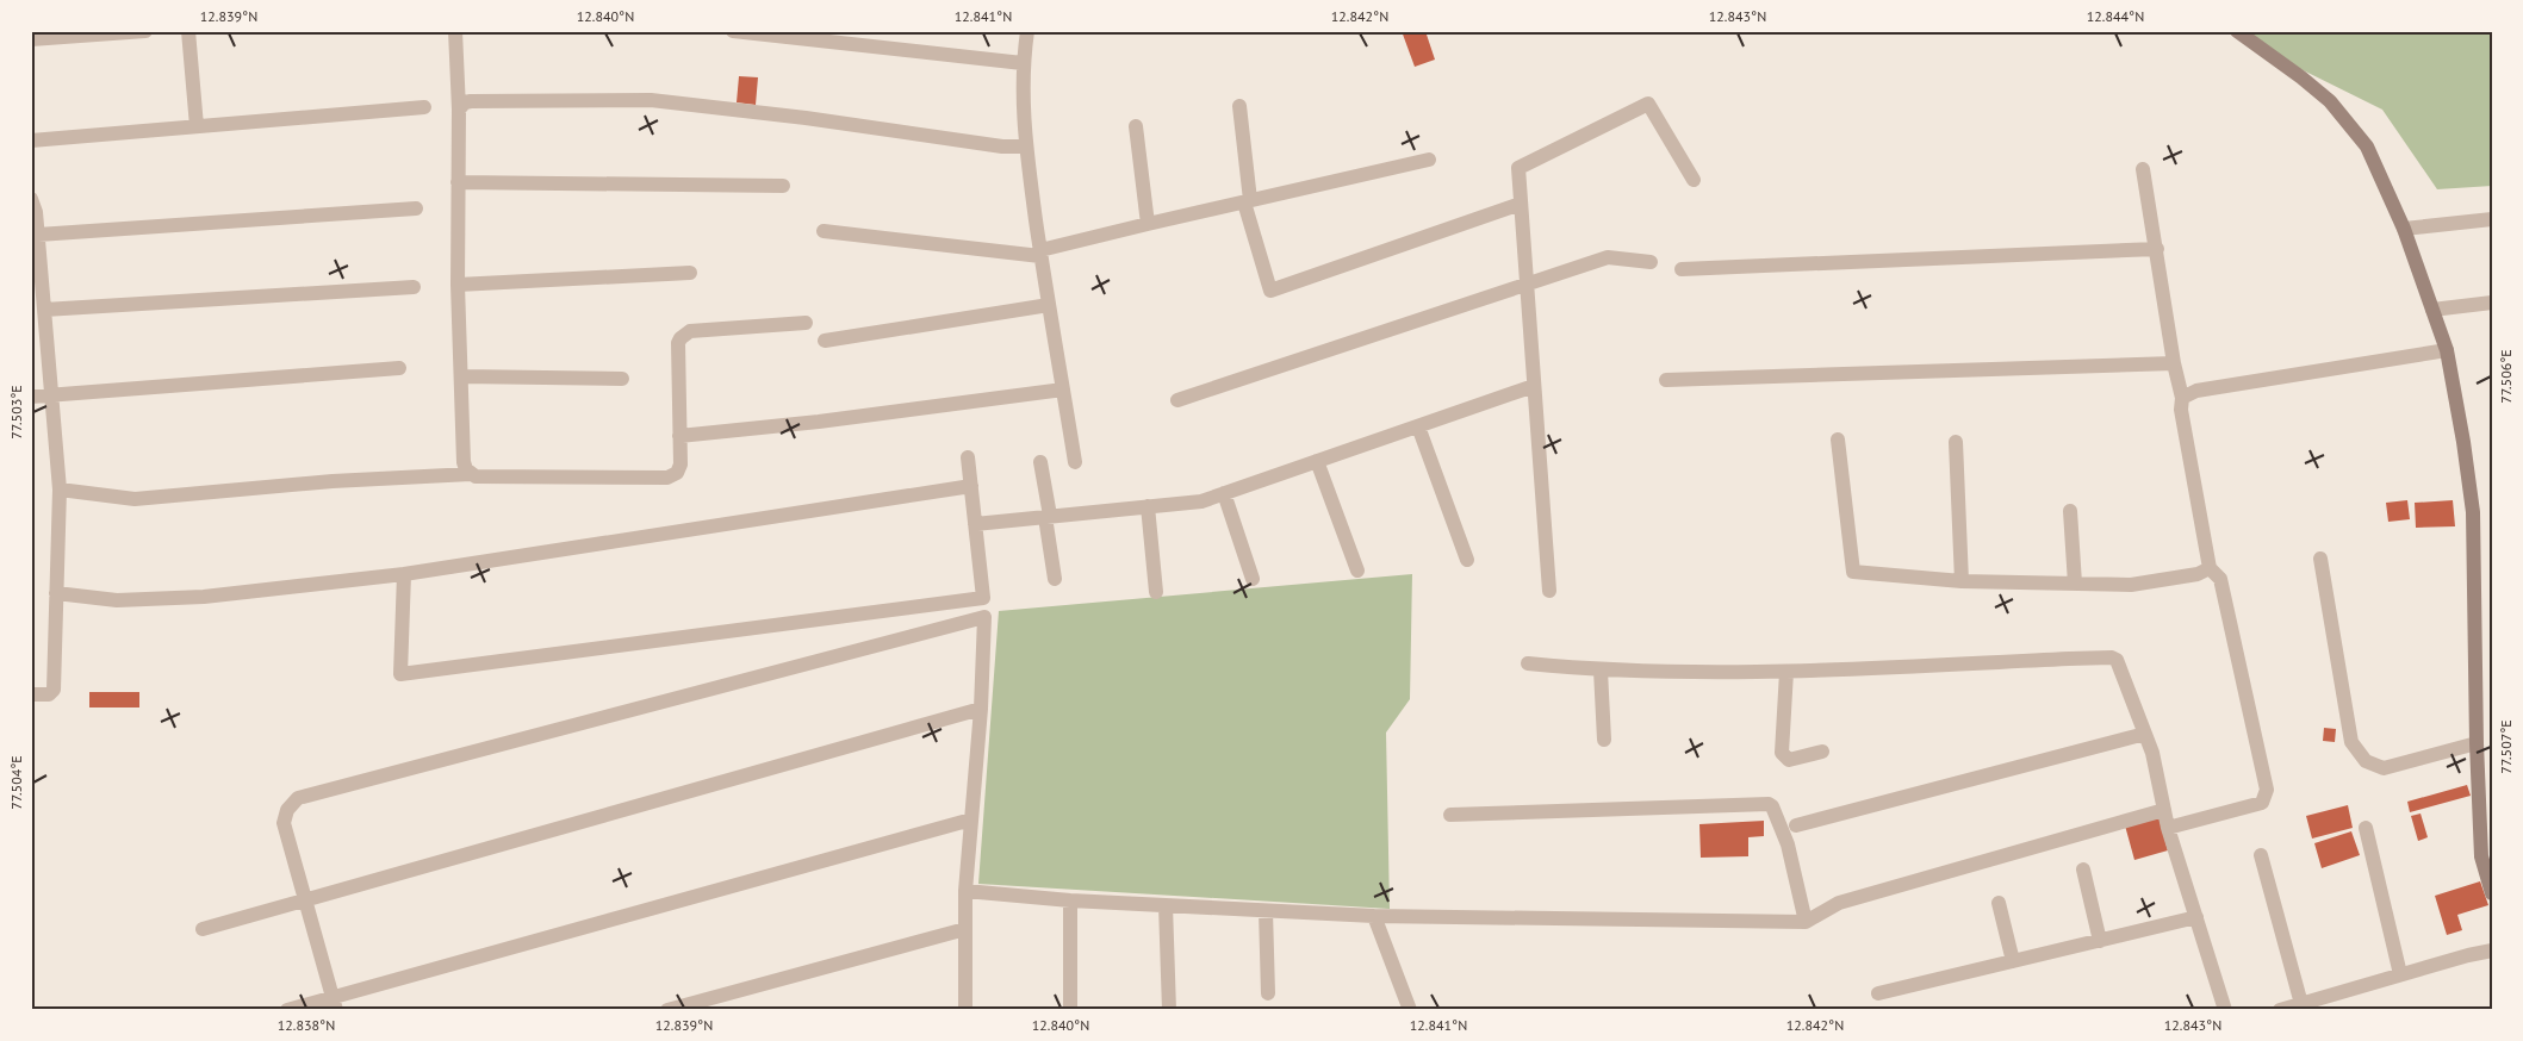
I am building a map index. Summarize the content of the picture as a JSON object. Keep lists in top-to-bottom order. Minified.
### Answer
{"coordinates":["12.839°N","12.840°N","12.841°N","12.842°N","12.843°N","12.844°N","77.506°E","77.503°E","77.507°E","77.504°E","12.838°N"]}
